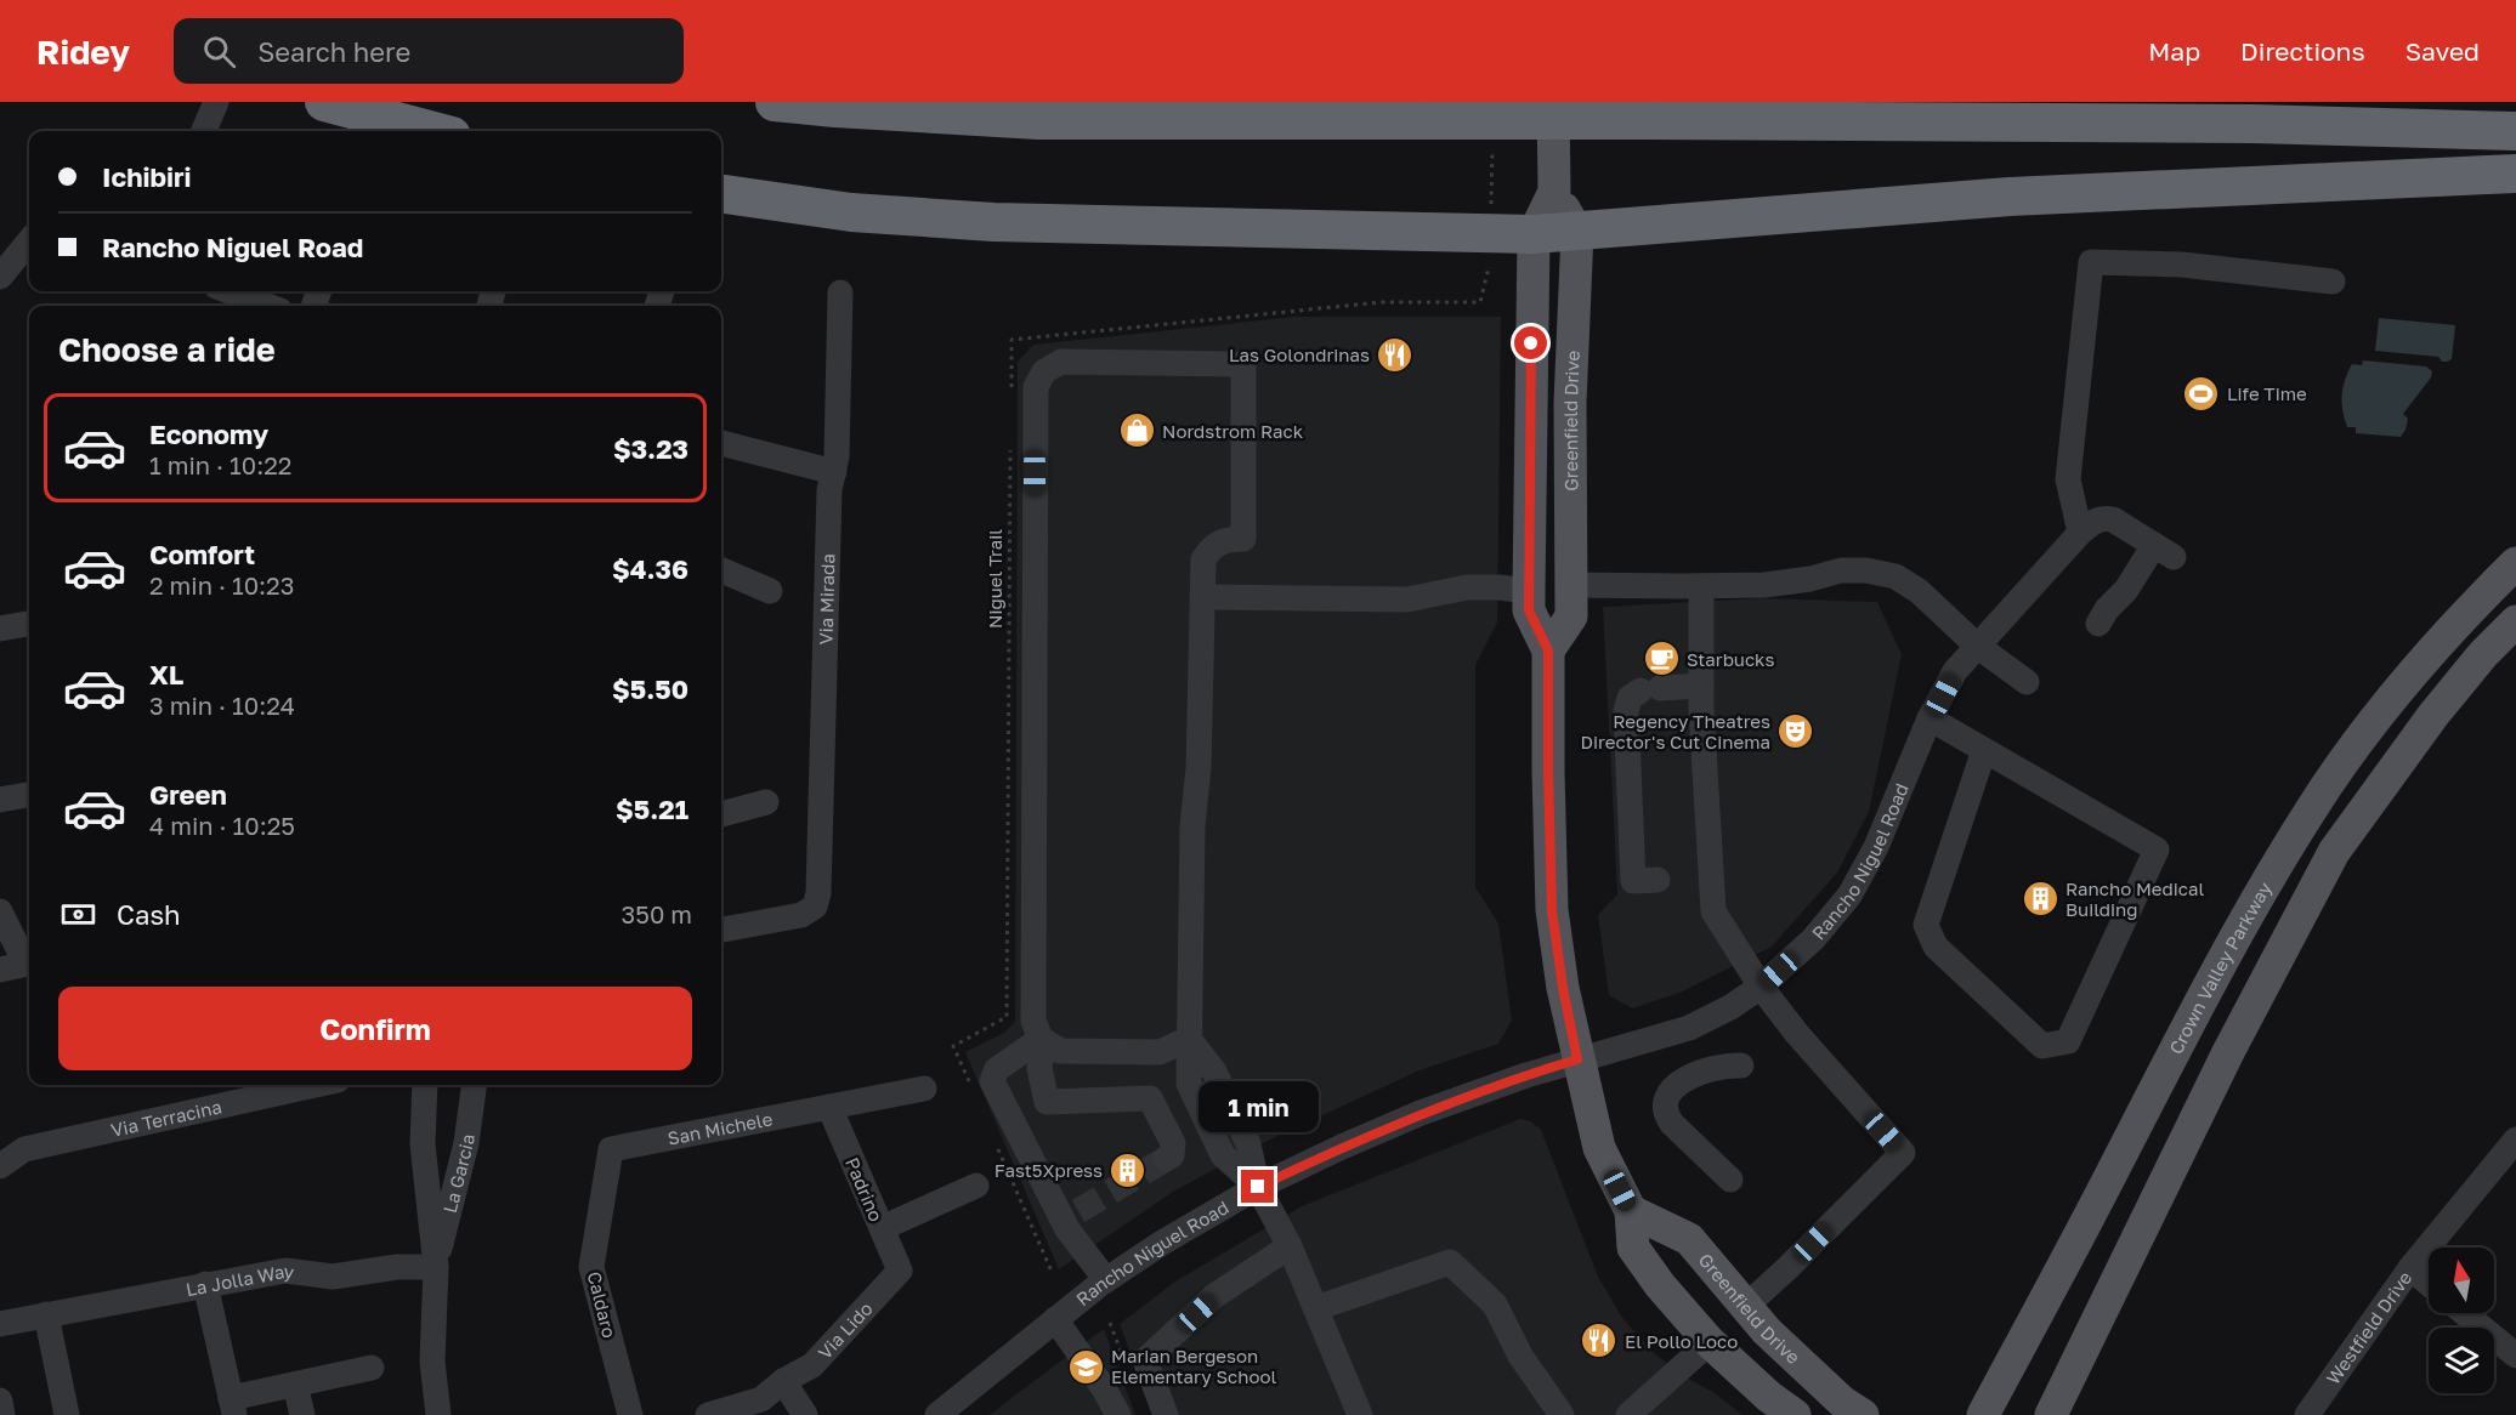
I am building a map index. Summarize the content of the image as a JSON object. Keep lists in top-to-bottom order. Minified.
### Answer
{"streets":{"main road":["Greenfield Drive","Crown Valley Parkway"],"street":["Via Mirada","Rancho Niguel Road","Via Terracina","San Michele","La Garcia","Padrino","La Jolla Way","Caldaro","Westfield Drive","Via Lido"],"path":["Niguel Trail"]},"crossings":[["San Michele","Padrino"],["San Michele","Caldaro"],["La Garcia","La Jolla Way"],["Padrino","Via Lido"]],"places":{"restaurant":["Las Golondrinas","El Pollo Loco"],"sports":["Life Time"],"shop":["Nordstrom Rack"],"cafe":["Starbucks"],"theatre":["Regency Theatres Director's Cut Cinema"],"building":["Rancho Medical Building","Fast5Xpress"],"school or university":["Marian Bergeson Elementary School"]},"north":"top","page":{"header":"Ridey","search":"Search here","nav":["Map","Directions","Saved"],"banner":["Ichibiri","Rancho Niguel Road"],"heading":"Choose a ride","list":[{"name":"Economy","note":"1 min · 10:22","value":"$3.23"},{"name":"Comfort","note":"2 min · 10:23","value":"$4.36"},{"name":"XL","note":"3 min · 10:24","value":"$5.50"},{"name":"Green","note":"4 min · 10:25","value":"$5.21"}],"pay":["Cash","350 m"],"buttons":"Confirm","bubble":"1 min"}}
